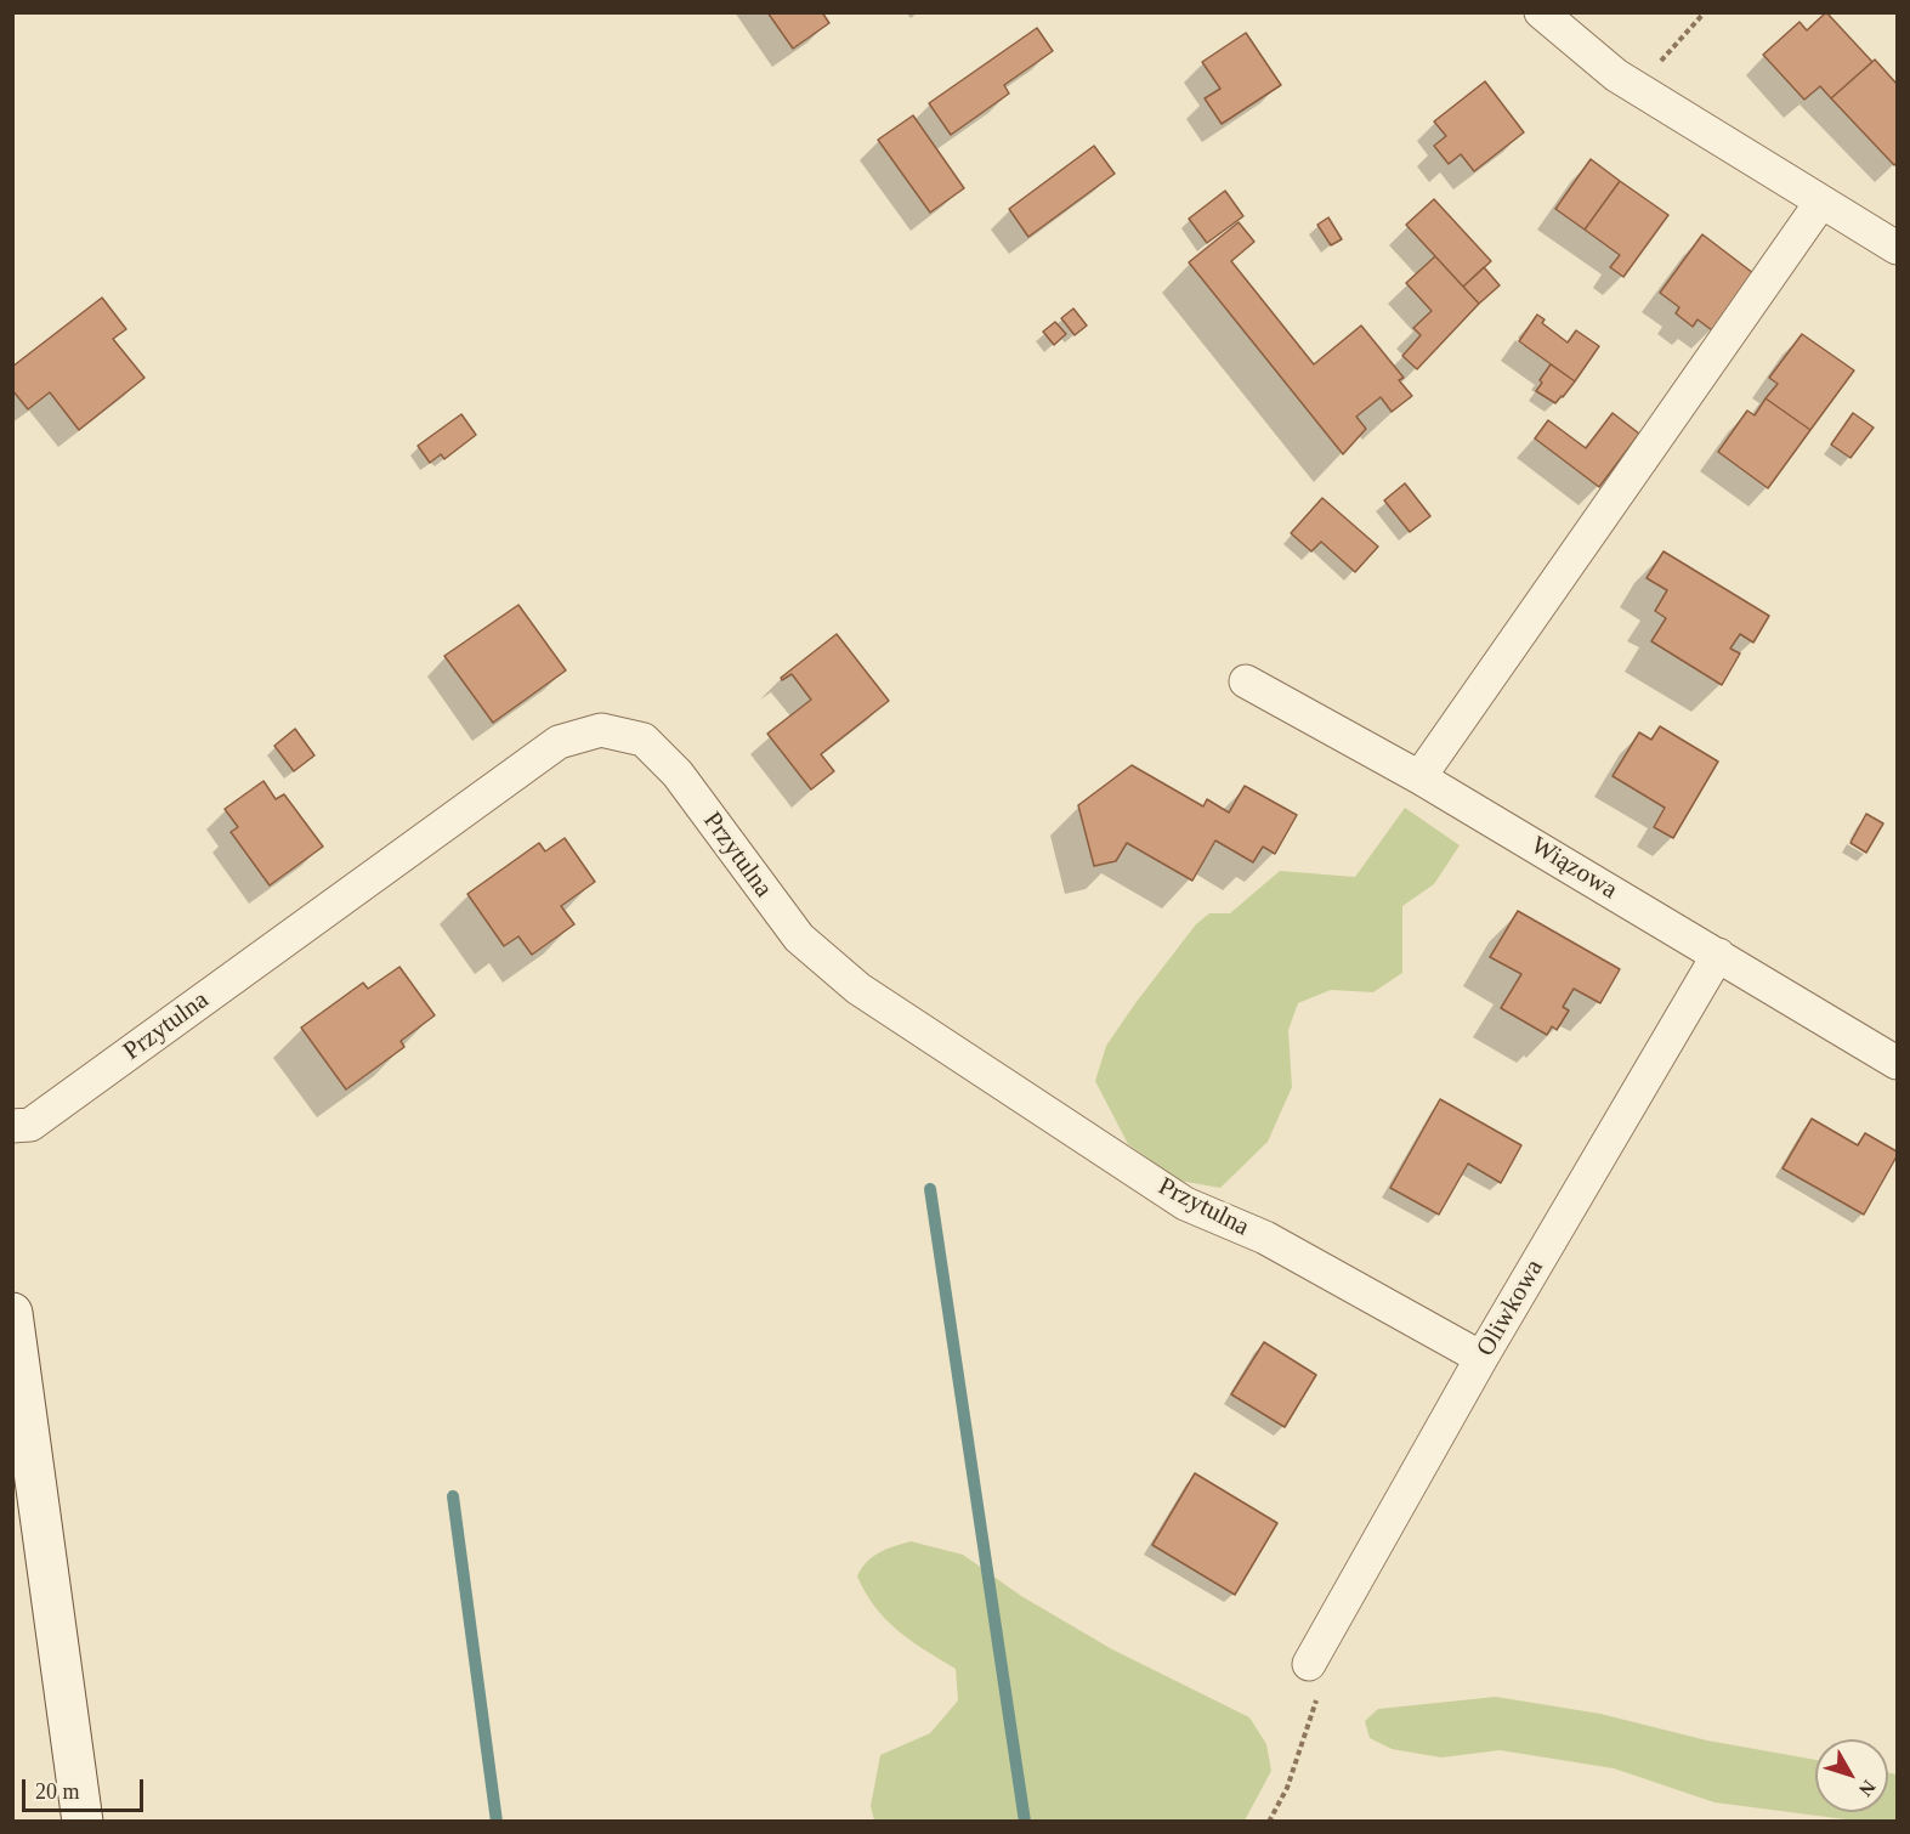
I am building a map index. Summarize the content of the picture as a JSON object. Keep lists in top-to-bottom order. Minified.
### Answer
{"streets":{"street":["Przytulna","Wiązowa","Oliwkowa"]},"crossings":[["Przytulna","Oliwkowa"],["Wiązowa","Oliwkowa"]],"scale_bar":"20 m","north":"bottom right"}
